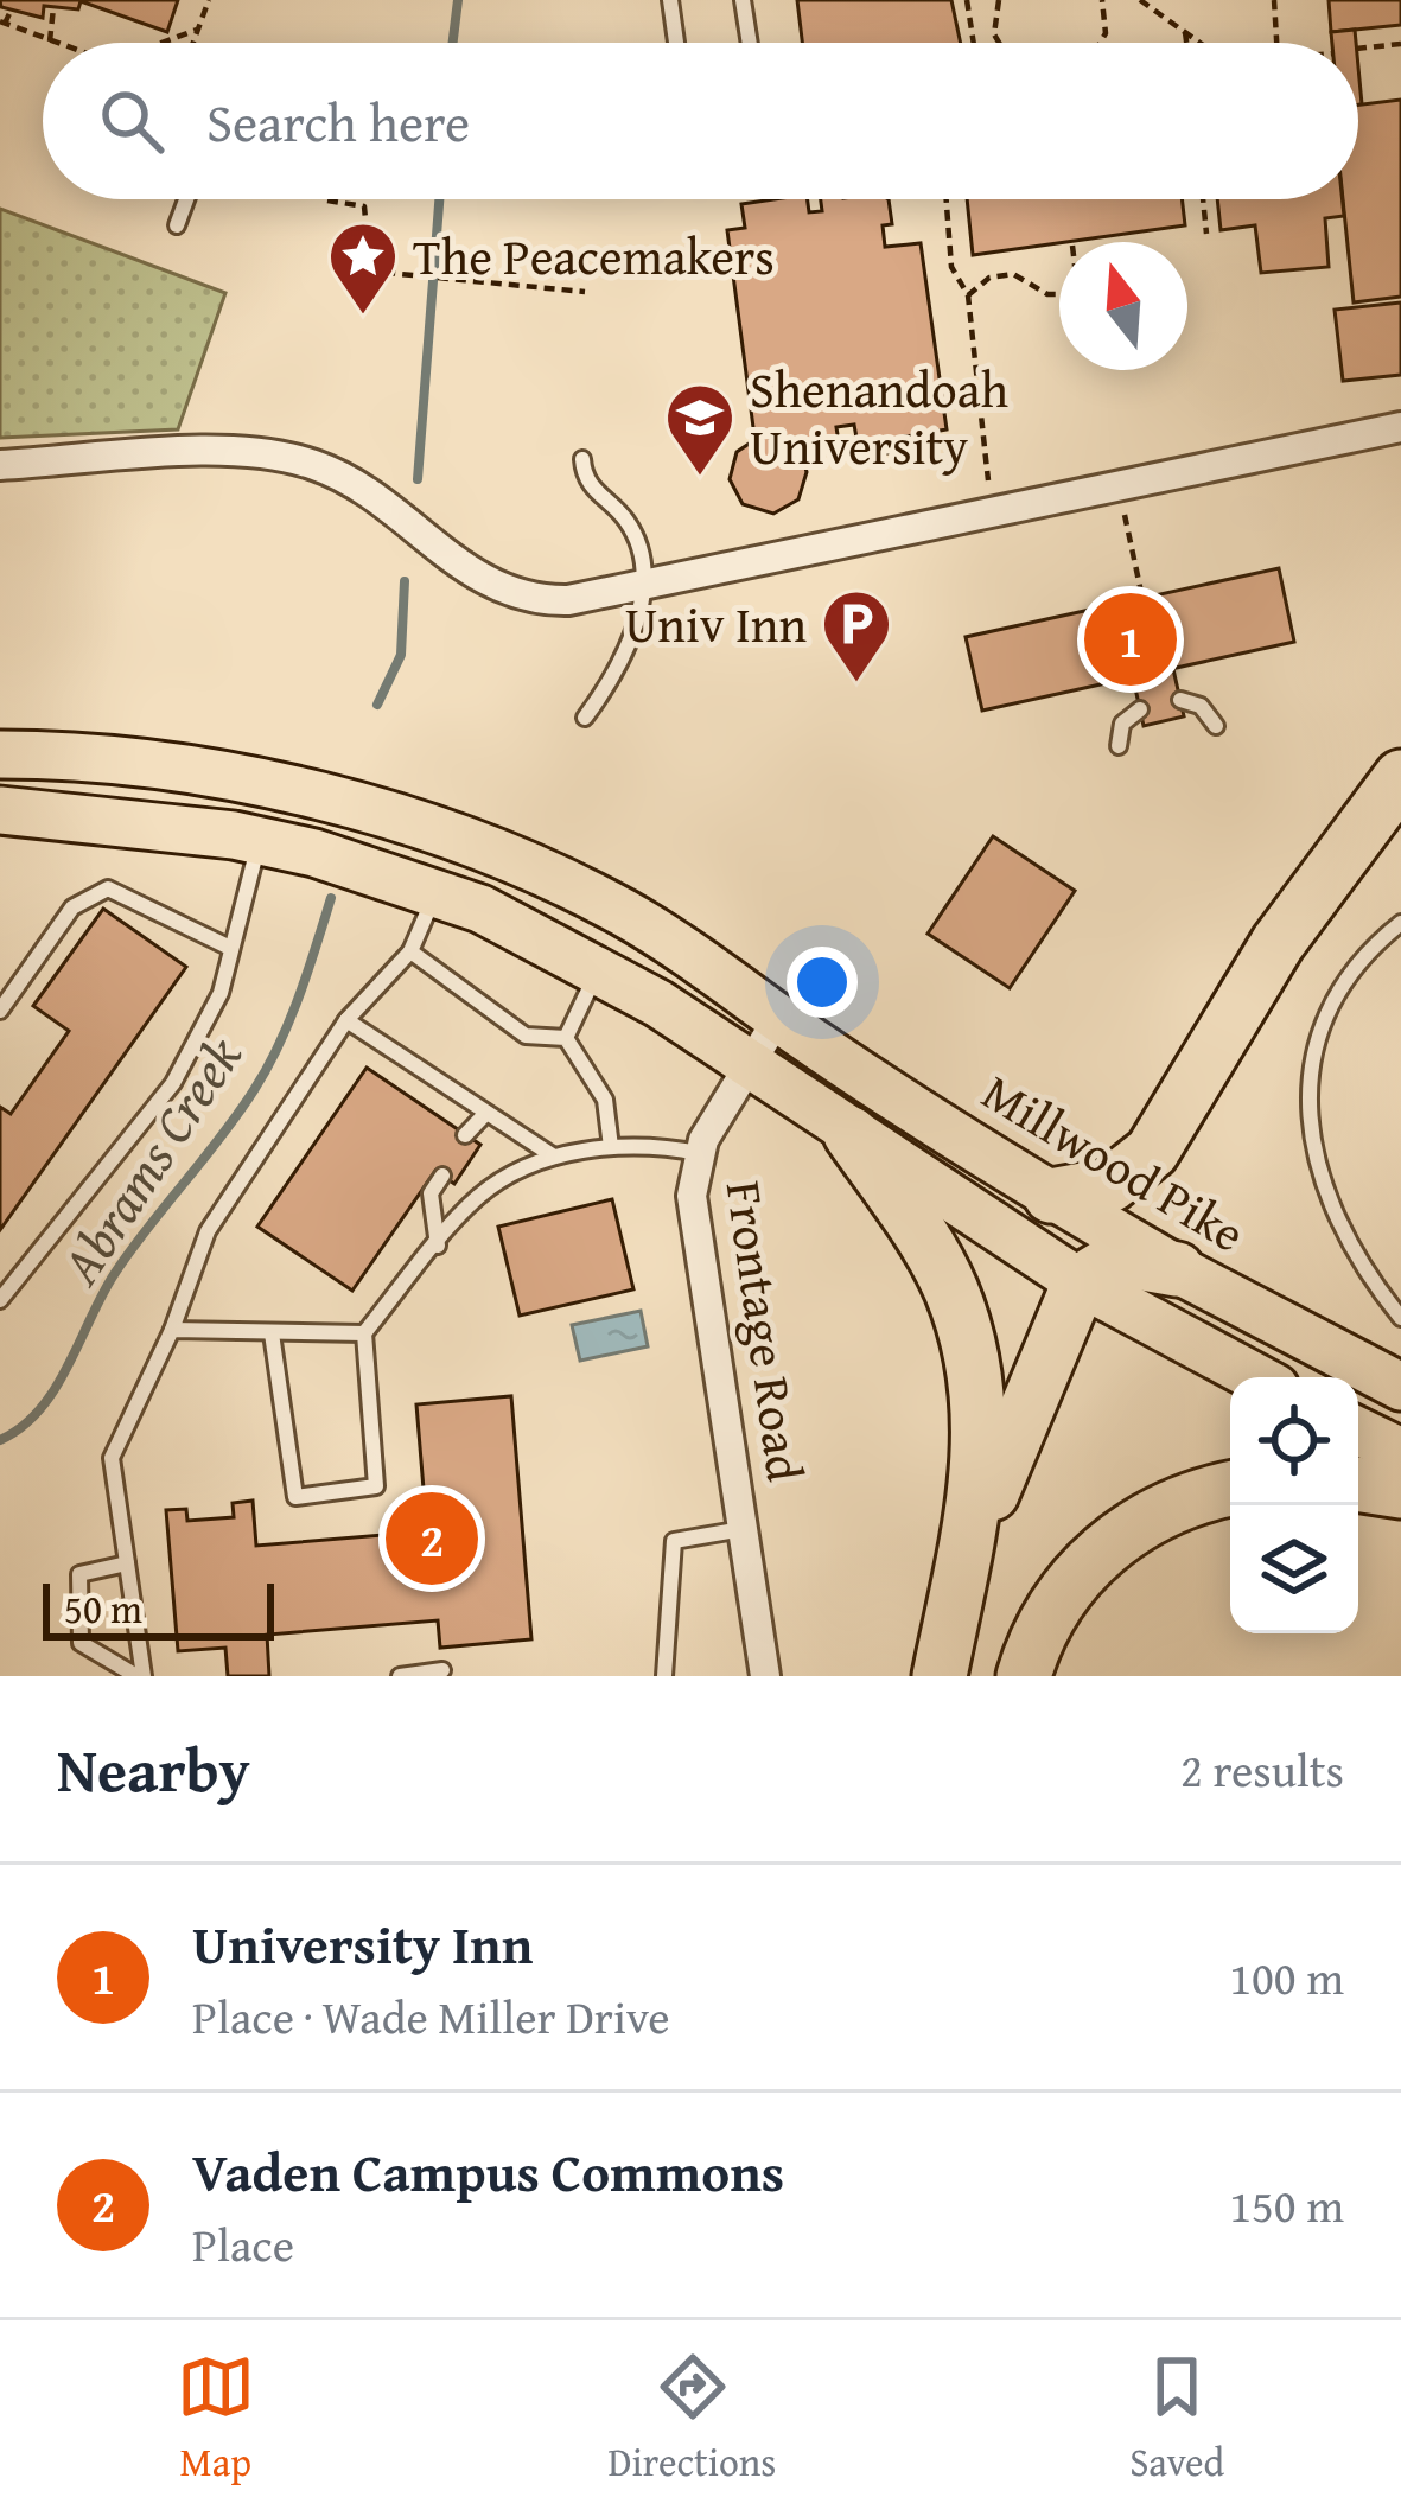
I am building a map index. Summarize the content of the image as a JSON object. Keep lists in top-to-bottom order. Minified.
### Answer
{"streets":{"main road":["Millwood Pike"],"street":["Frontage Road"]},"crossings":[["Millwood Pike","Frontage Road"]],"water":["Abrams Creek"],"places":{"place":["The Peacemakers"],"school or university":["Shenandoah University"],"parking":["Univ Inn"]},"scale_bar":"50 m","north":"top","page":{"search":"Search here","pins":["1","2"],"scale":"50 m","heading":["Nearby","2 results"],"list":[{"mark":"1","name":"University Inn","note":"Place · Wade Miller Drive","value":"100 m"},{"mark":"2","name":"Vaden Campus Commons","note":"Place","value":"150 m"}],"nav":["Map","Directions","Saved"]}}
